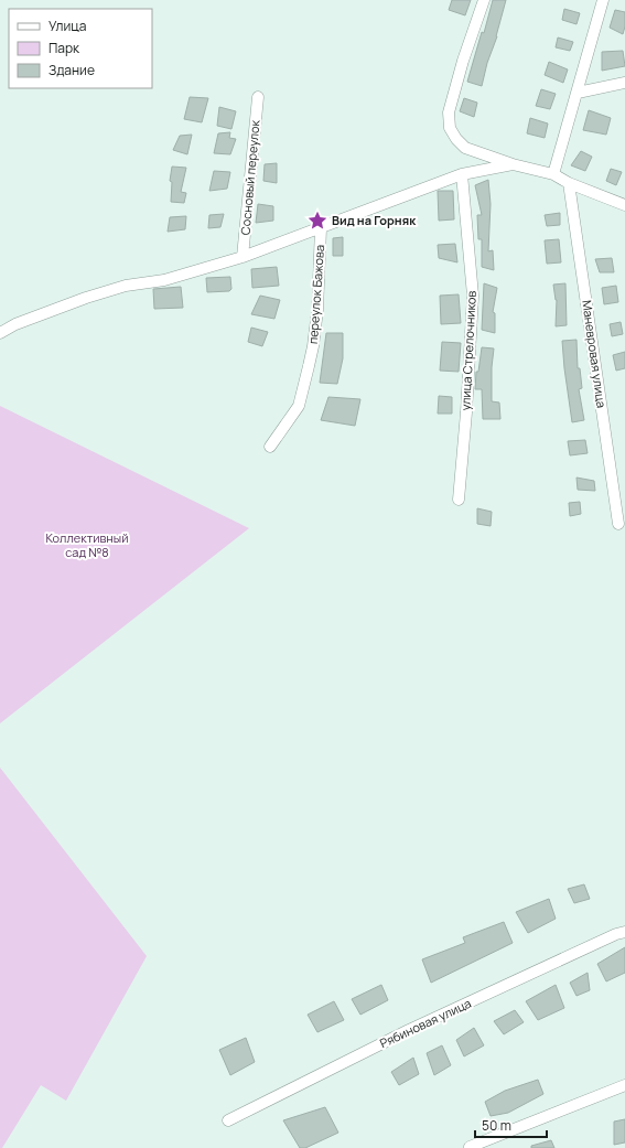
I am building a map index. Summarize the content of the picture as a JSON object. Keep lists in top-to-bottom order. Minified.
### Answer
{"streets":{"street":["Сосновый переулок","переулок Бажова","улица Стрелочников","Маневровая улица","Рябиновая улица"]},"crossings":[["Сосновый переулок","переулок Бажова"]],"parks":["Коллективный сад №8"],"places":{"place":["Вид на Горняк"]},"legend":["Улица","Парк","Здание"],"scale_bar":"50 m"}
